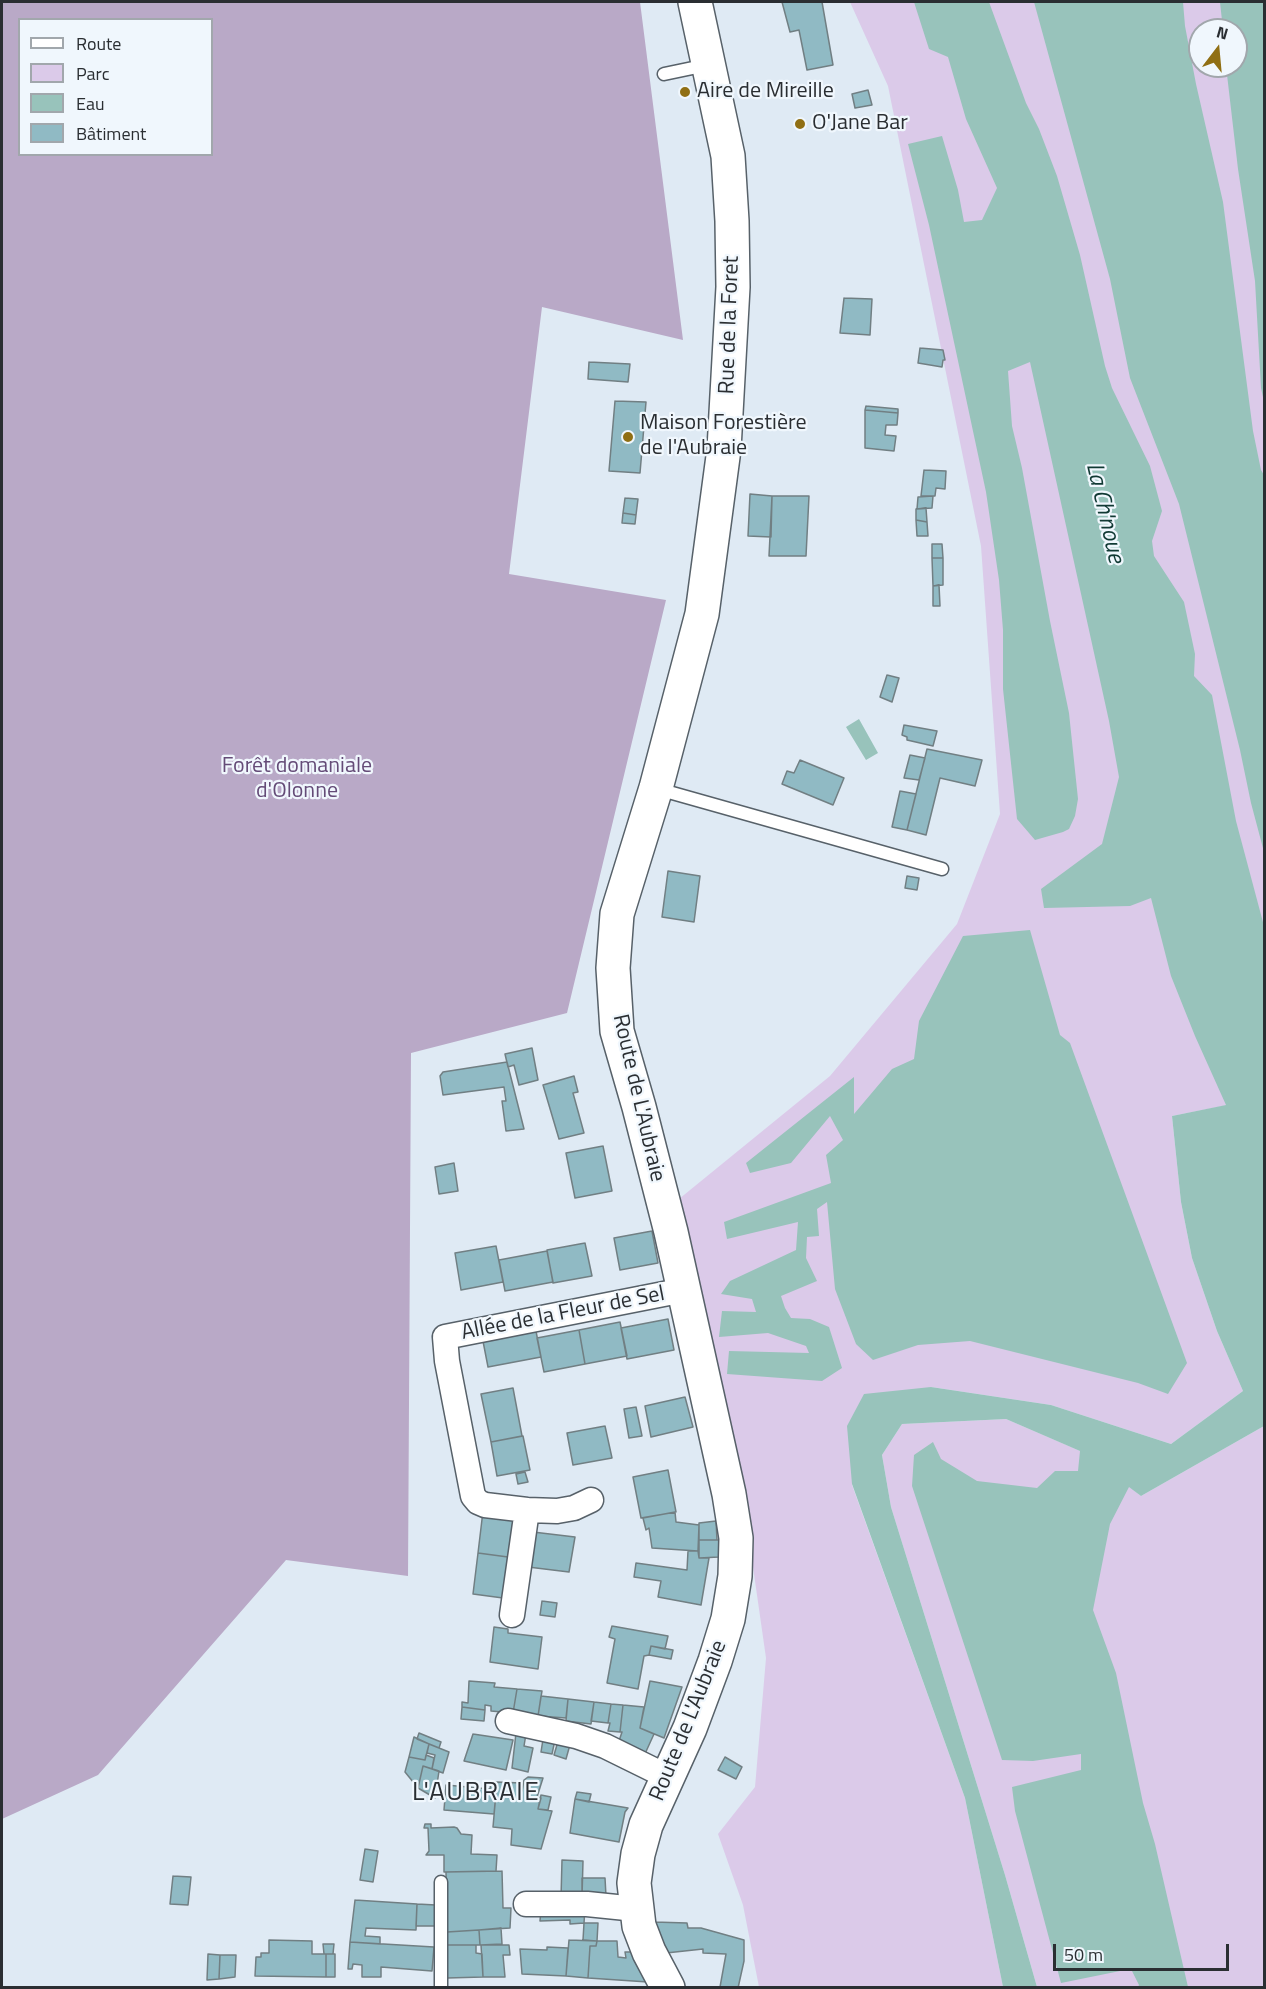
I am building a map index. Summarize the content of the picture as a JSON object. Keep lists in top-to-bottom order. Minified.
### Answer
{"streets":{"street":["Rue de la Foret","Route de L'Aubraie","Allée de la Fleur de Sel"]},"crossings":[["Rue de la Foret","Route de L'Aubraie"],["Route de L'Aubraie","Allée de la Fleur de Sel"]],"districts":["L'AUBRAIE"],"water":["La Ch'noue"],"parks":["Forêt domaniale d'Olonne"],"places":["Aire de Mireille","O'Jane Bar","Maison Forestière de l'Aubraie"],"legend":["Route","Parc","Eau","Bâtiment"],"scale_bar":"50 m","north":"top"}
